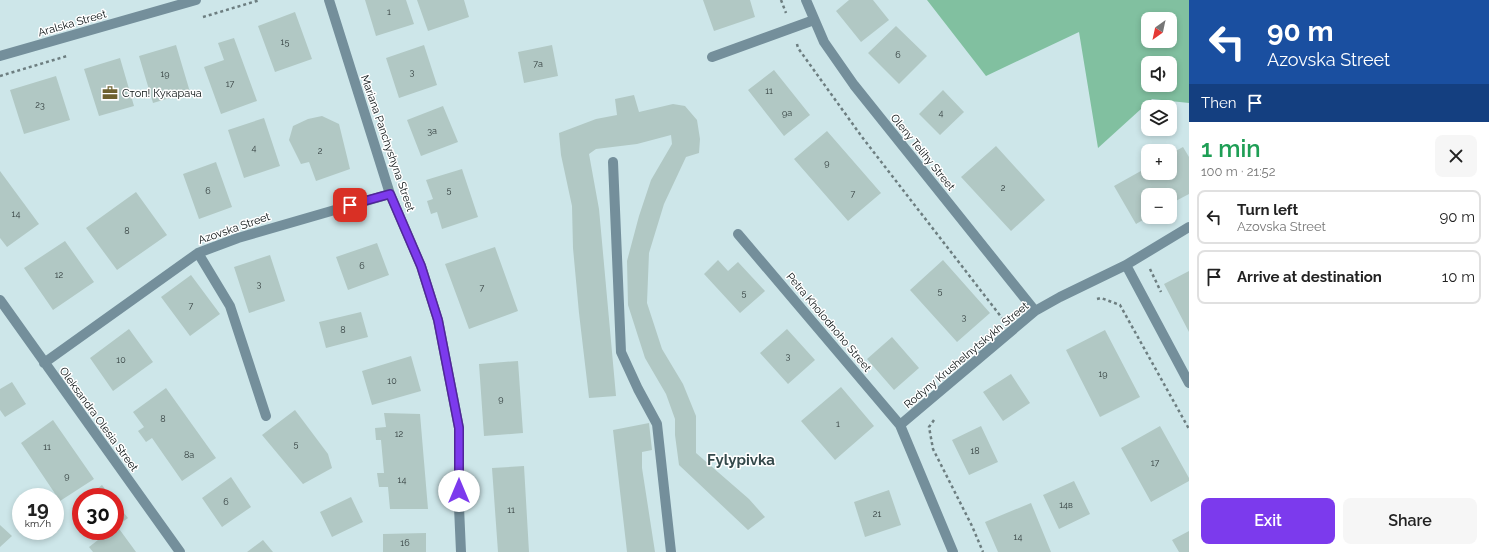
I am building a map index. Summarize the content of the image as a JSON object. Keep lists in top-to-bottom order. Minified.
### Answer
{"streets":{"street":["Aralska Street","Mariana Panchyshyna Street","Oleny Telihy Street","Azovska Street","Petra Kholodnoho Street","Rodyny Krushelnytskykh Street","Oleksandra Olesia Street"]},"crossings":[["Mariana Panchyshyna Street","Azovska Street"],["Oleny Telihy Street","Rodyny Krushelnytskykh Street"],["Azovska Street","Oleksandra Olesia Street"],["Petra Kholodnoho Street","Rodyny Krushelnytskykh Street"]],"districts":["Fylypivka"],"places":{"office":["Стоп! Кукарача"]},"house_numbers":["1","15","6","7а","3","19","17","11","23","9а","4","3а","4","2","9","2","5","6","7","14","8","6","12","3","7","5","5","7","3","8","3","10","19","10","9","8","1","12","5","11","18","8а","17","9","14","6","14в","11","21","14","16"],"north":"bottom left","page":{"turn":["90 m","Azovska Street"],"map_buttons":["+","−"],"then":"Then","heading":["1 min","100 m · 21:52"],"list":[{"name":"Turn left","note":"Azovska Street","value":"90 m"},{"name":"Arrive at destination","value":"10 m"}],"speed":"19 km/h","limit":"30","buttons":["Exit","Share"]}}
